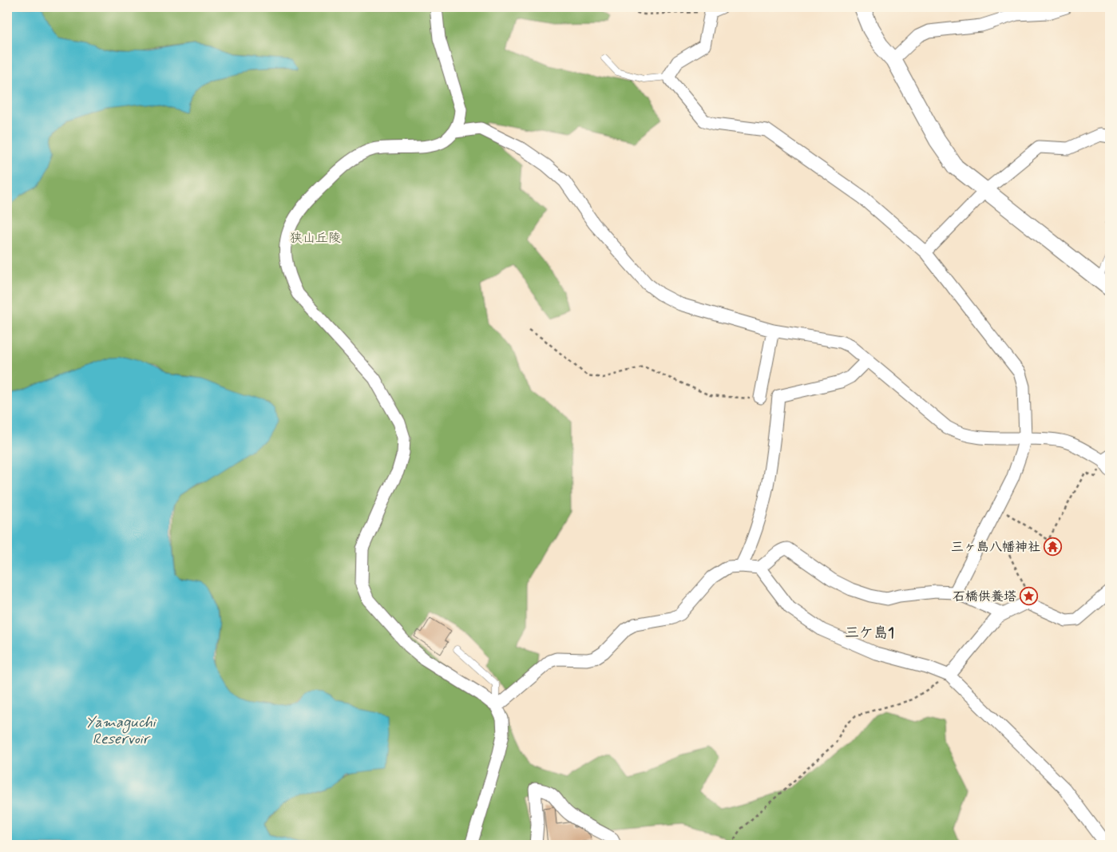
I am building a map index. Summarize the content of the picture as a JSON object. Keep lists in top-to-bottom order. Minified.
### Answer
{"districts":["三ケ島1"],"water":["Yamaguchi Reservoir"],"parks":["狭山丘陵"],"places":{"temple":["三ヶ島八幡神社"],"place":["石橋供養塔"]}}
